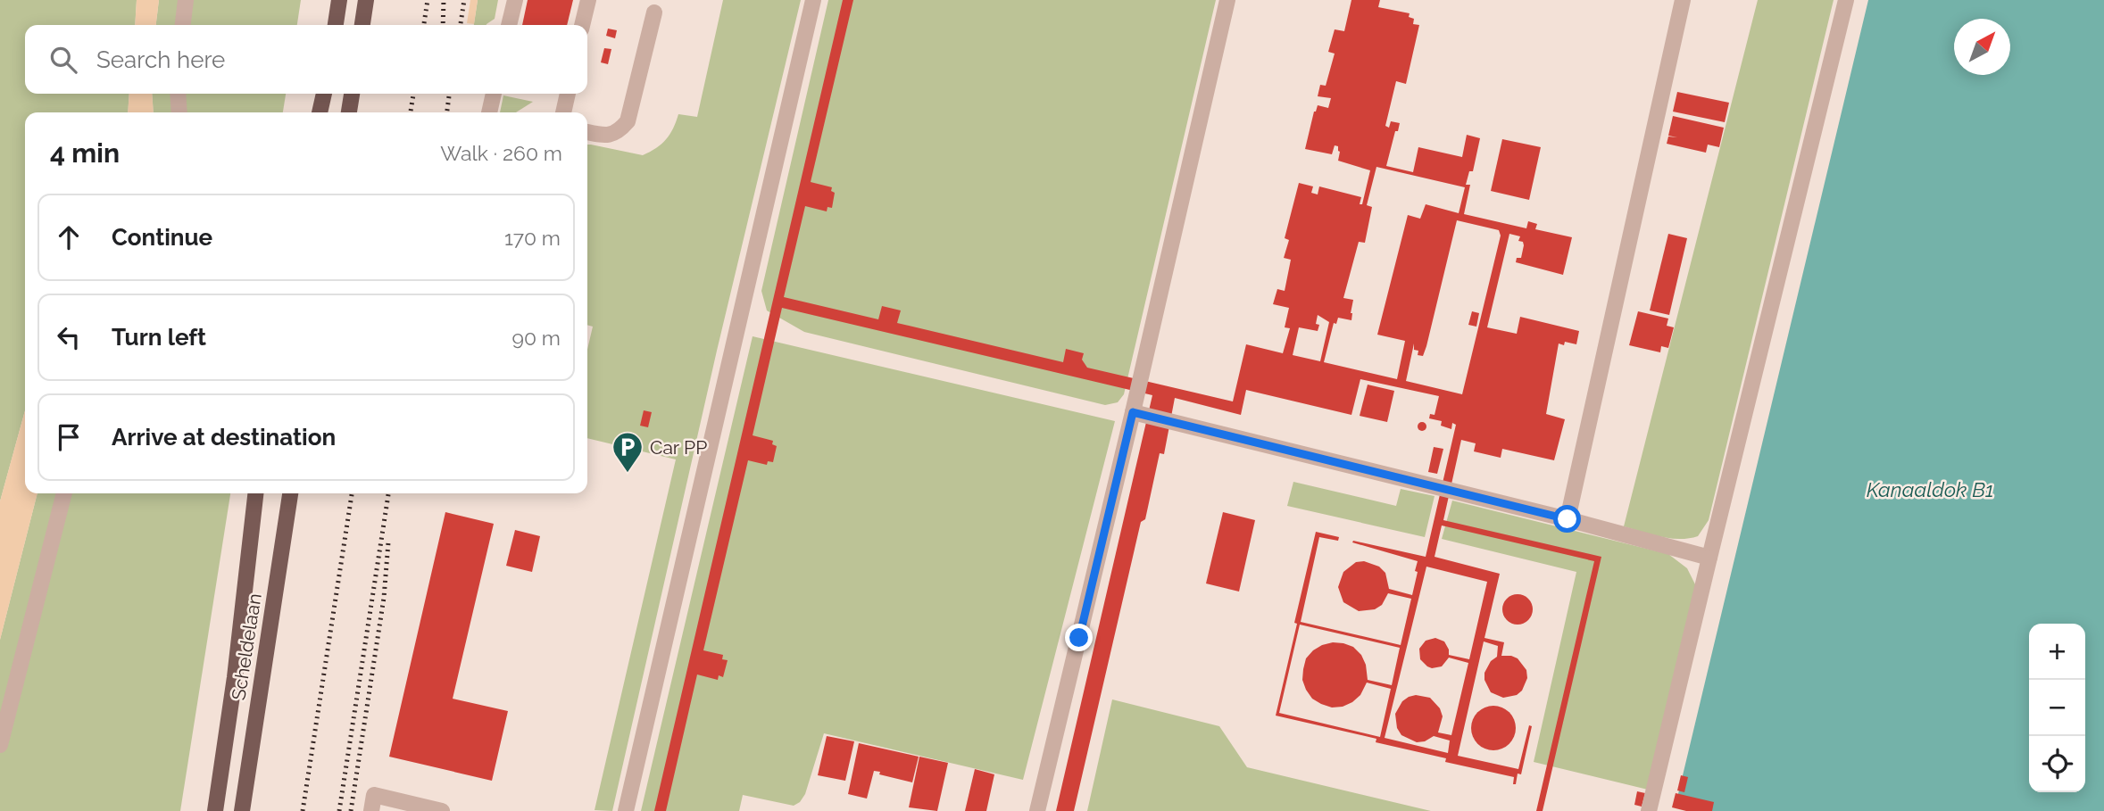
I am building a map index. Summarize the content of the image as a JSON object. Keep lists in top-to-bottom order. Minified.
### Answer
{"streets":{"main road":["Scheldelaan"]},"water":["Kanaaldok B1"],"places":{"parking":["Car PP"]},"north":"top right","page":{"search":"Search here","heading":["4 min","Walk · 260 m"],"list":[["Continue","170 m"],["Turn left","90 m"],"Arrive at destination"],"map_buttons":["+","−"]}}
